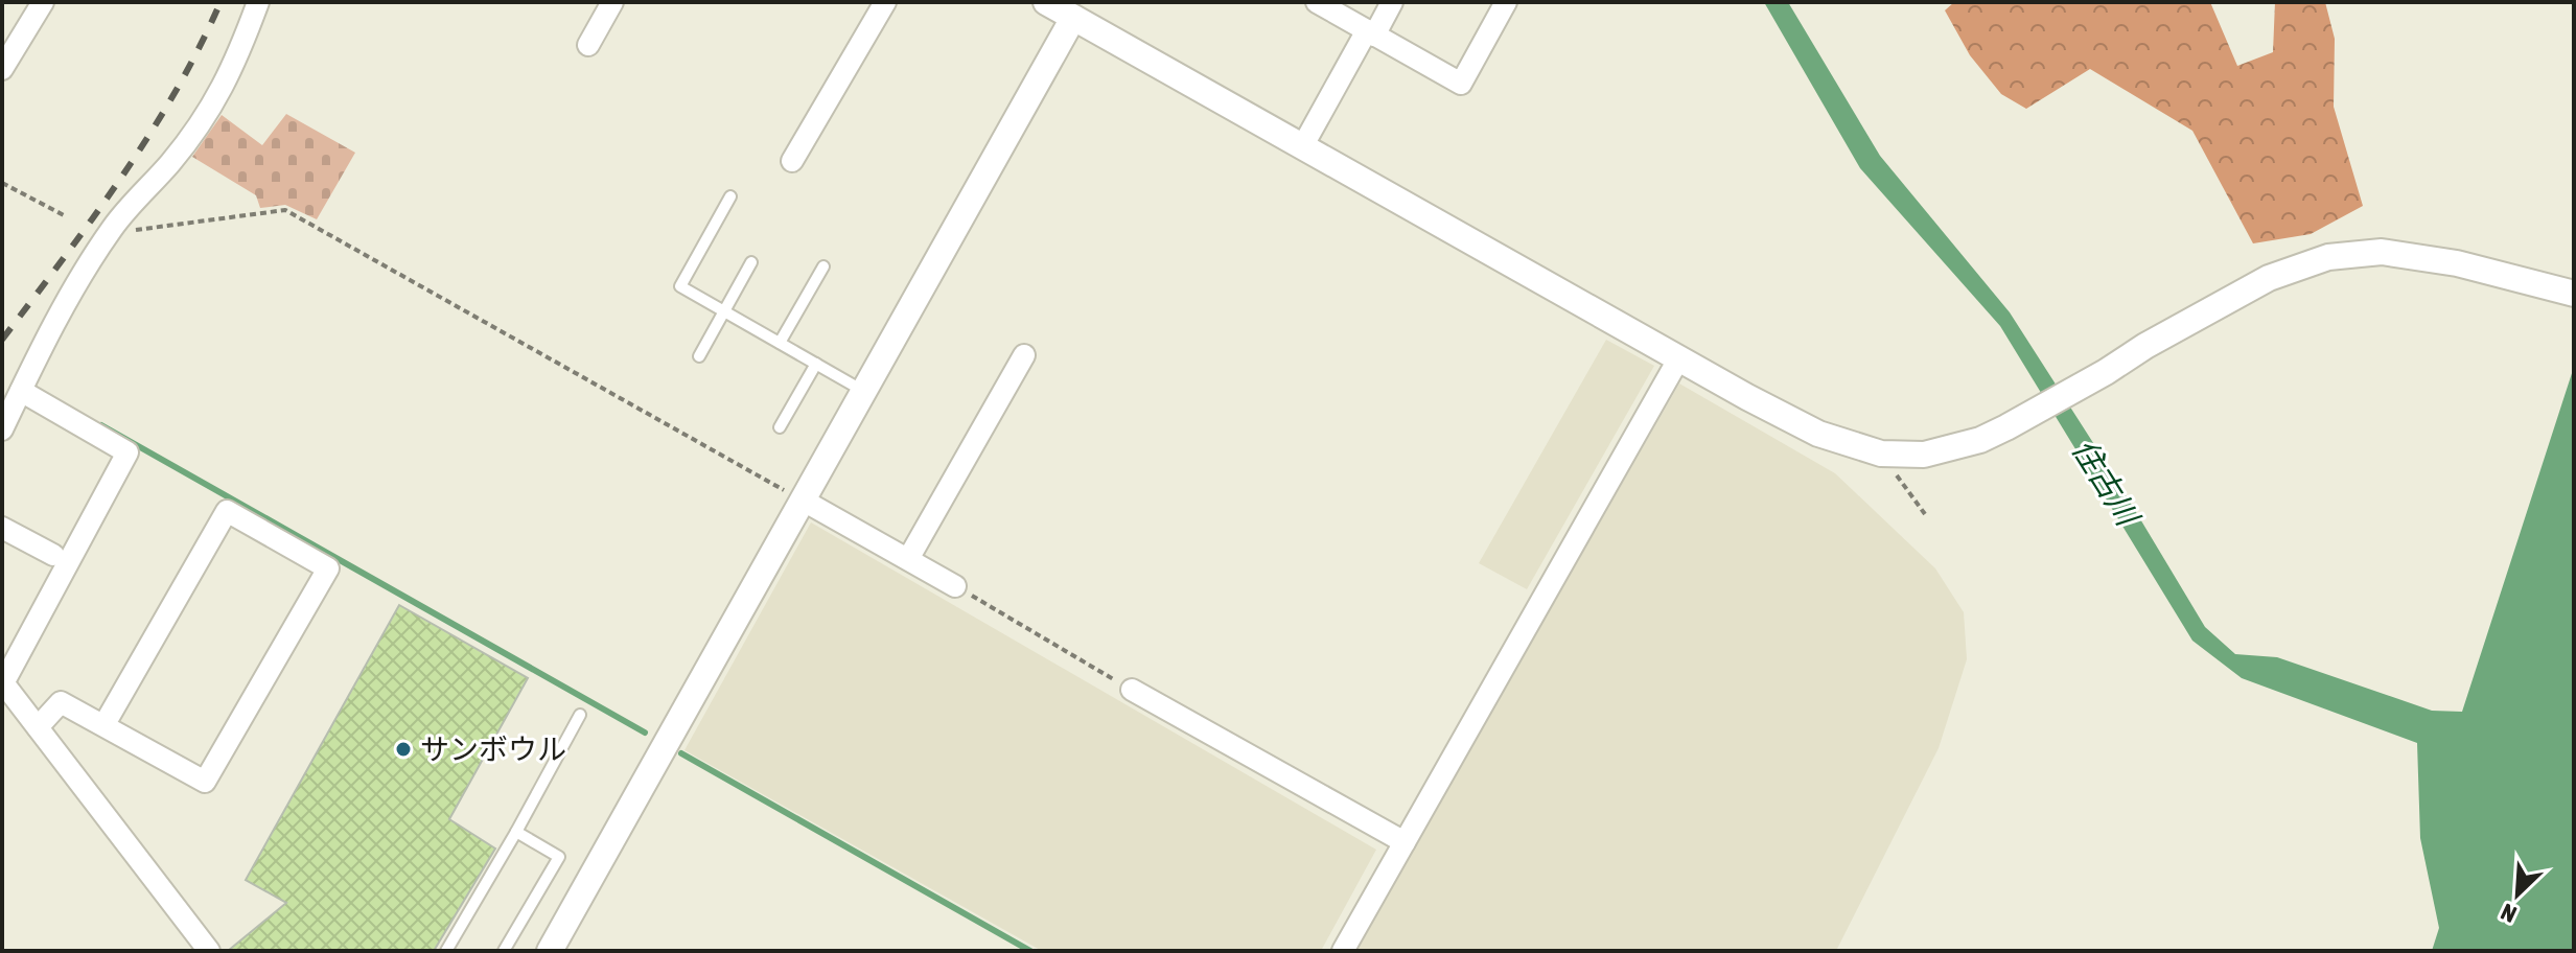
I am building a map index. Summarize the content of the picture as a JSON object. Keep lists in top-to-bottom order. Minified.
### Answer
{"water":["住古川"],"places":["サンボウル"],"north":"bottom left"}
